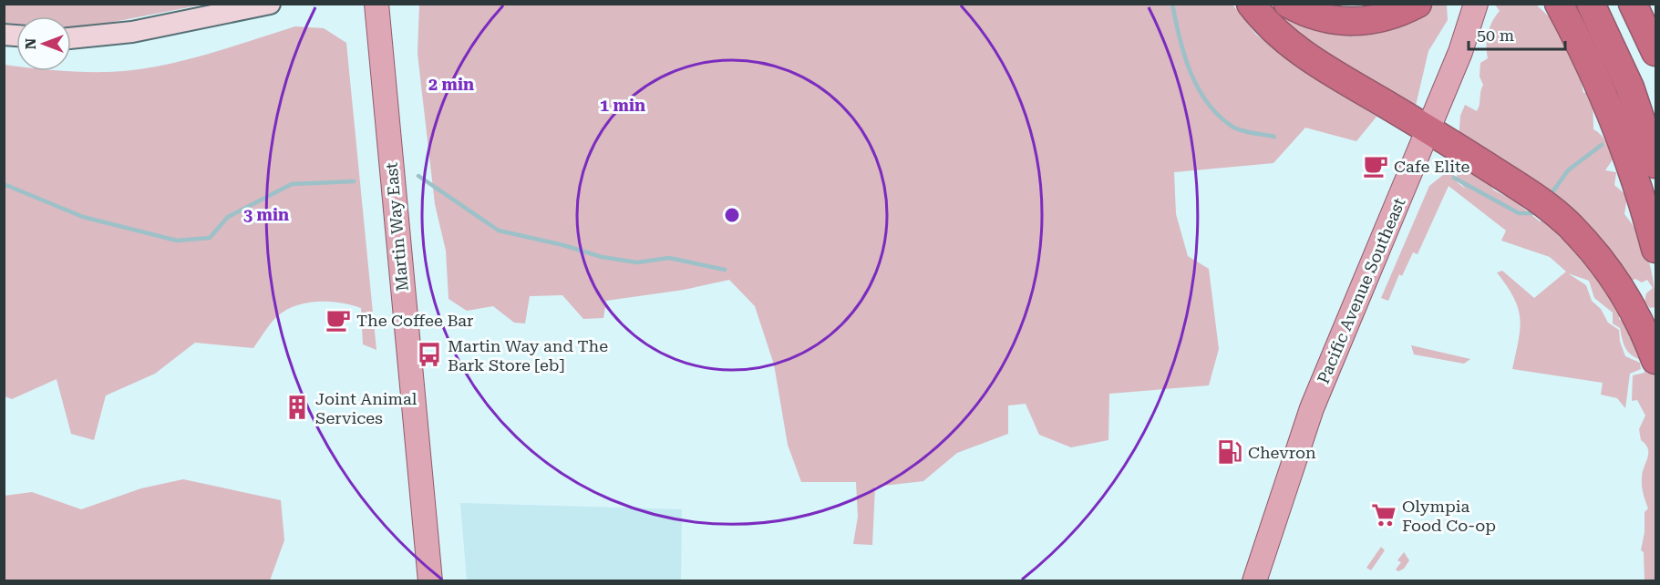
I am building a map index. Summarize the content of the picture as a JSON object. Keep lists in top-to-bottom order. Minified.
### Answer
{"streets":{"main road":["Martin Way East","Pacific Avenue Southeast"]},"places":{"cafe":["Cafe Elite","The Coffee Bar"],"bus stop":["Martin Way and The Bark Store [eb]"],"building":["Joint Animal Services"],"fuel station":["Chevron"],"supermarket":["Olympia Food Co-op"]},"scale_bar":"50 m","north":"left","rings":["2 min","1 min","3 min"]}
